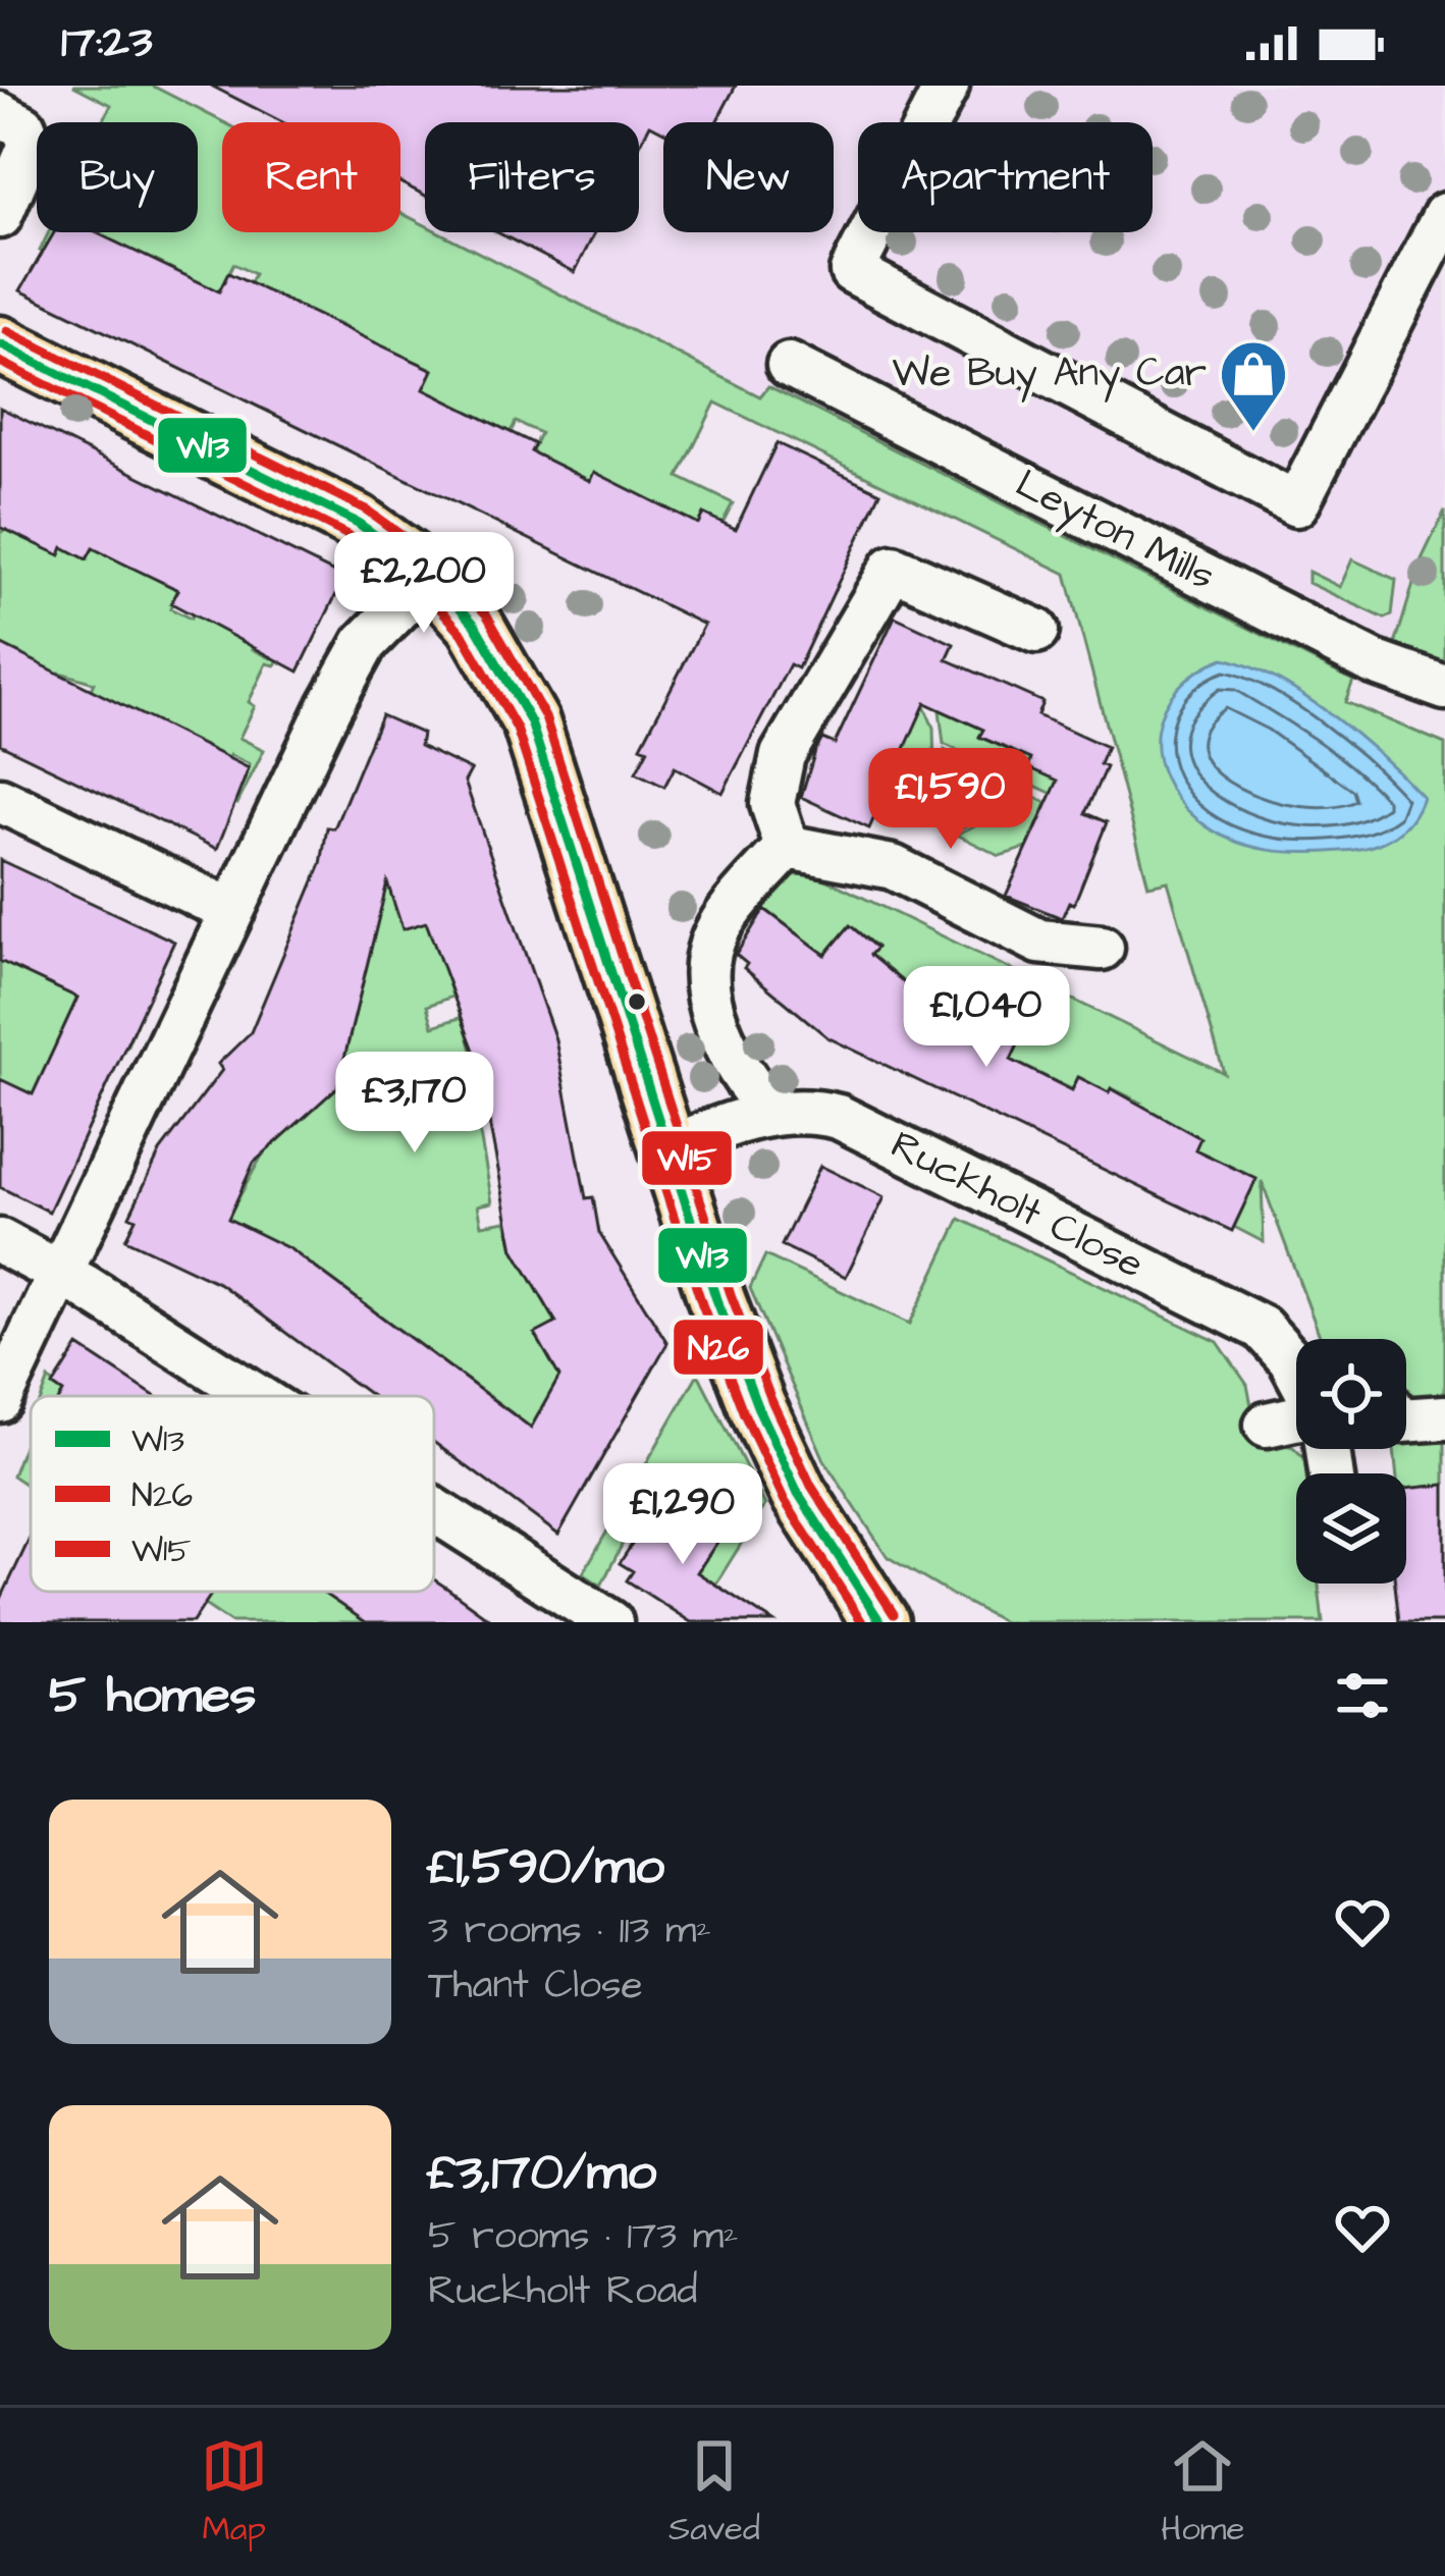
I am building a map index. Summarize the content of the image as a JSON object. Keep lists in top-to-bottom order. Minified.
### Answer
{"streets":{"street":["Leyton Mills","Ruckholt Close"]},"places":{"shop":["We Buy Any Car"]},"lines":["transit line W15","transit line W13","transit line N26"],"legend":["W13","N26","W15"],"page":{"status":"17:23","chip":["Buy","Rent","Filters","New","Apartment"],"price":["£2,200","£1,590","£1,040","£3,170","£1,290"],"heading":"5 homes","list":[{"name":"£1,590/mo","note":"3 rooms · 113 m² · Thant Close"},{"name":"£3,170/mo","note":"5 rooms · 173 m² · Ruckholt Road"}],"tabs":["Map","Saved","Home"]}}
